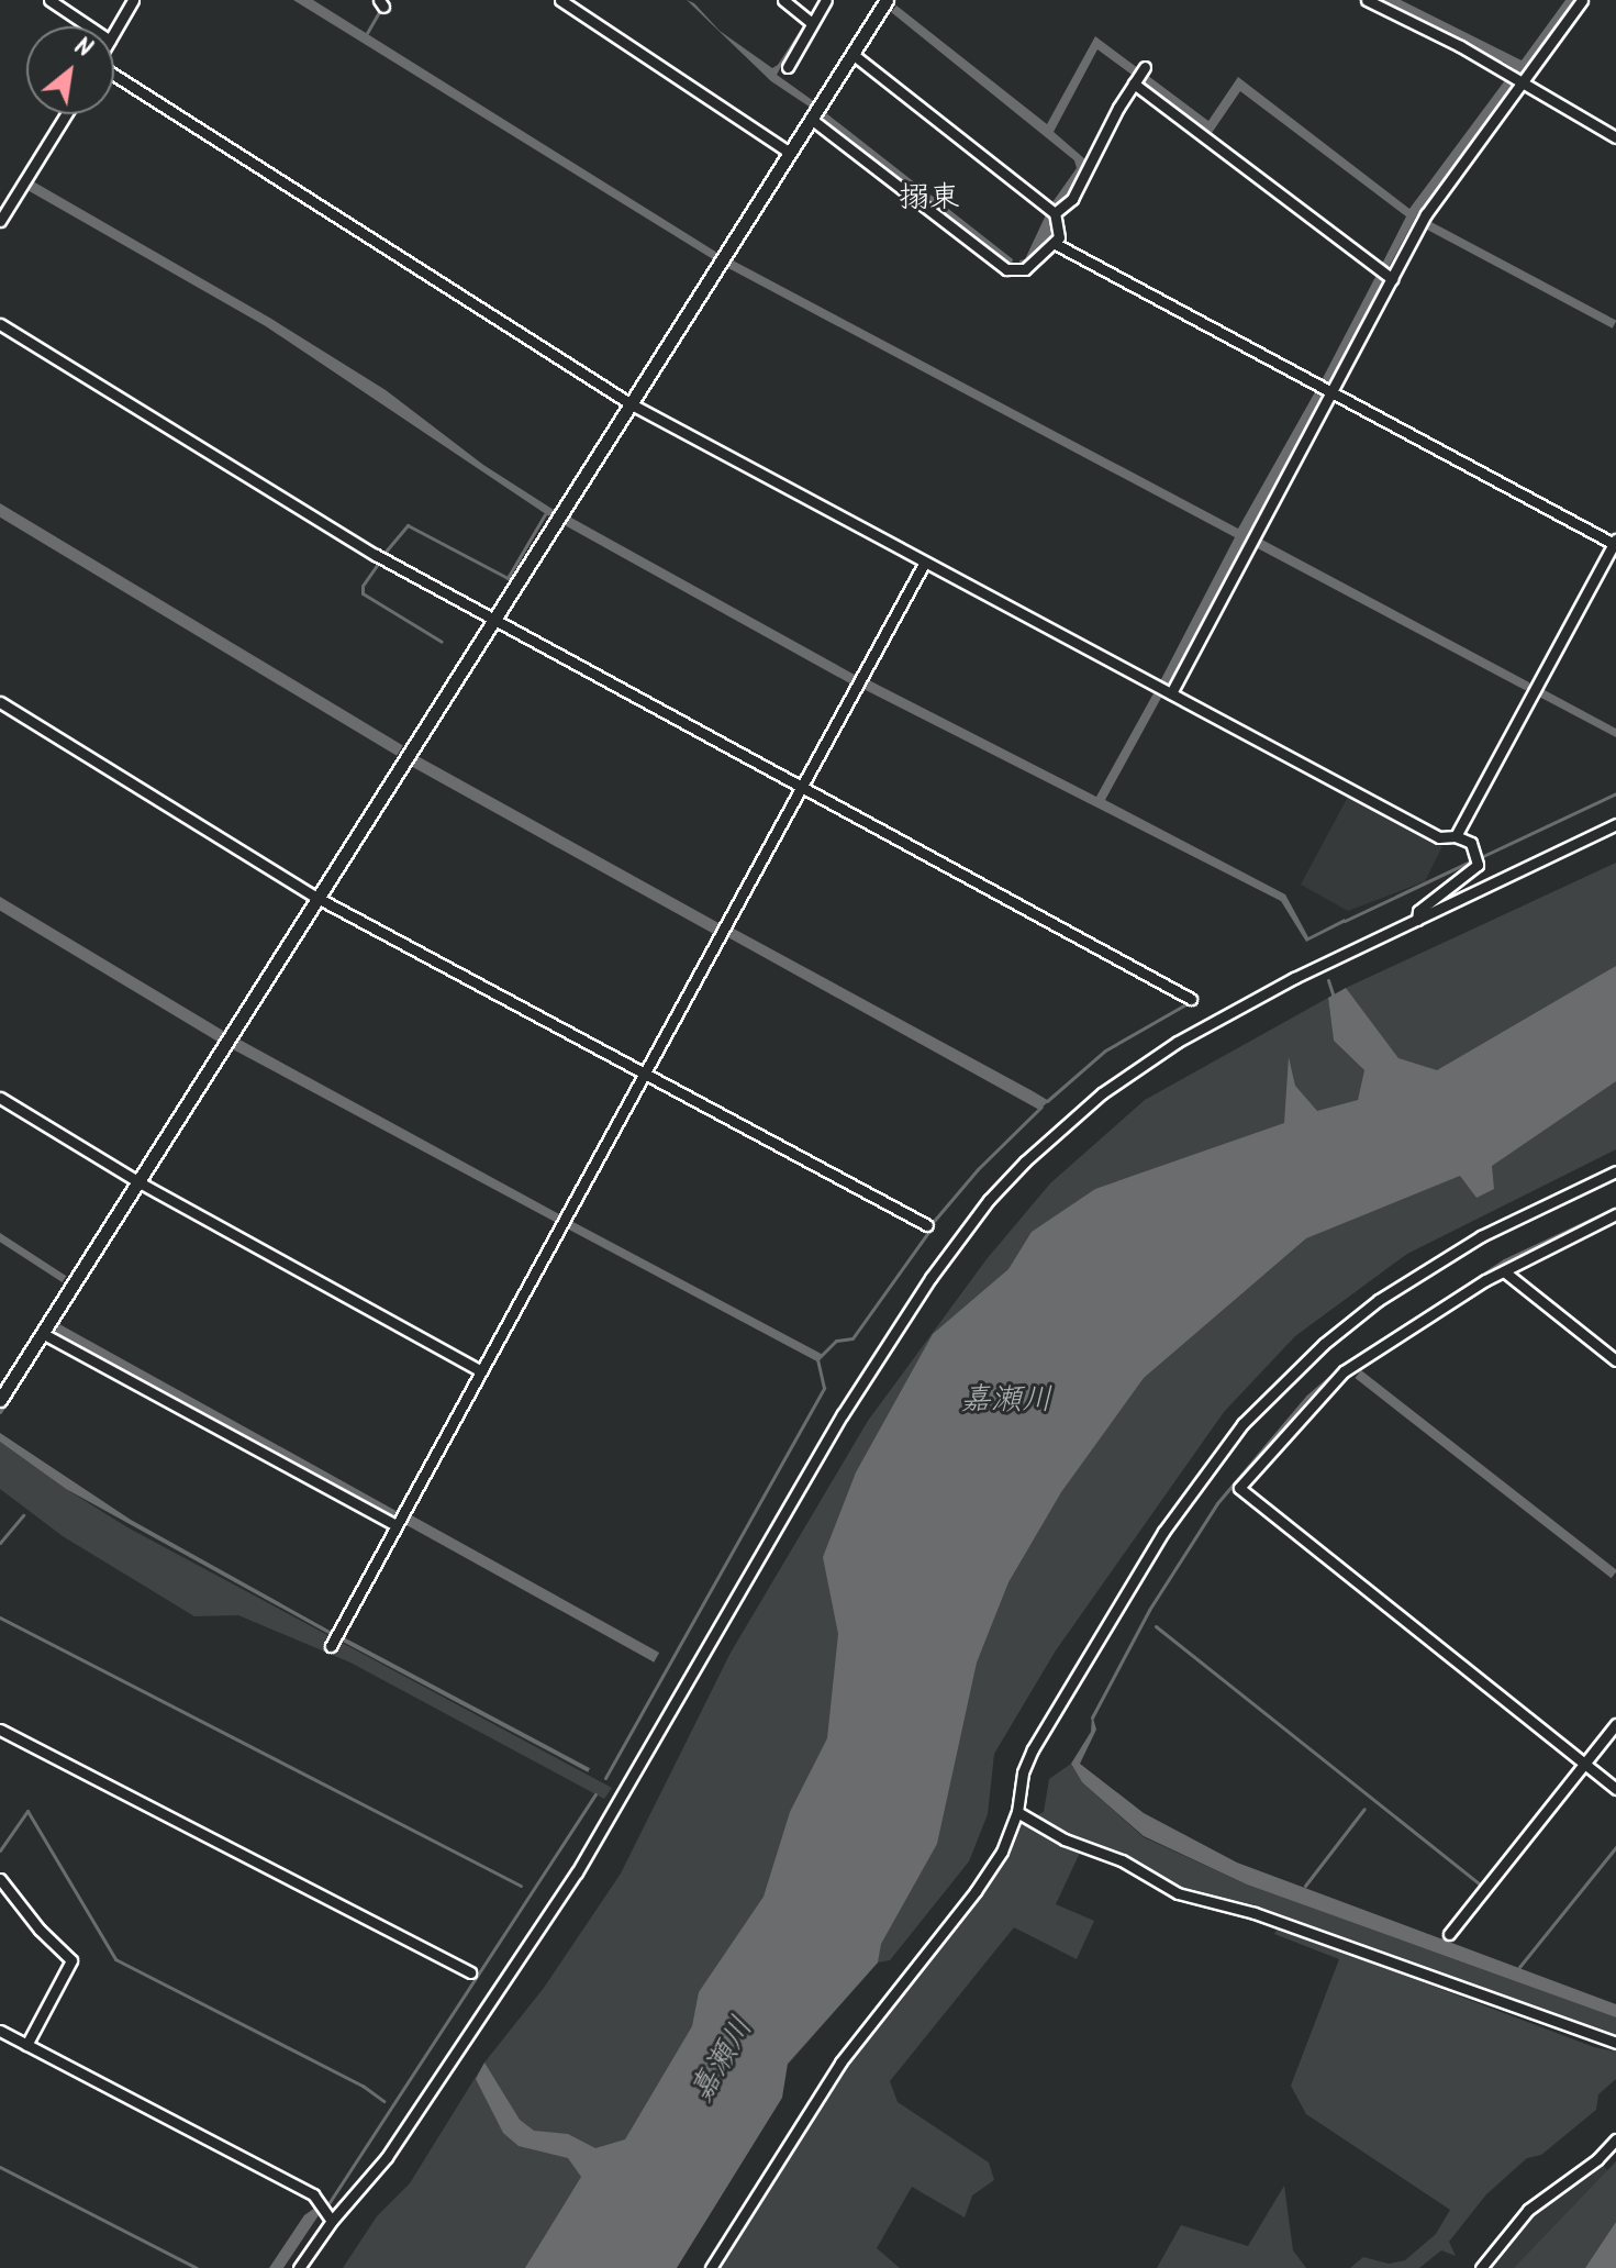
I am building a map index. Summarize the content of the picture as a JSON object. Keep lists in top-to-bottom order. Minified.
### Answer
{"districts":["搦東"],"water":["嘉瀬川"],"north":"top right"}
